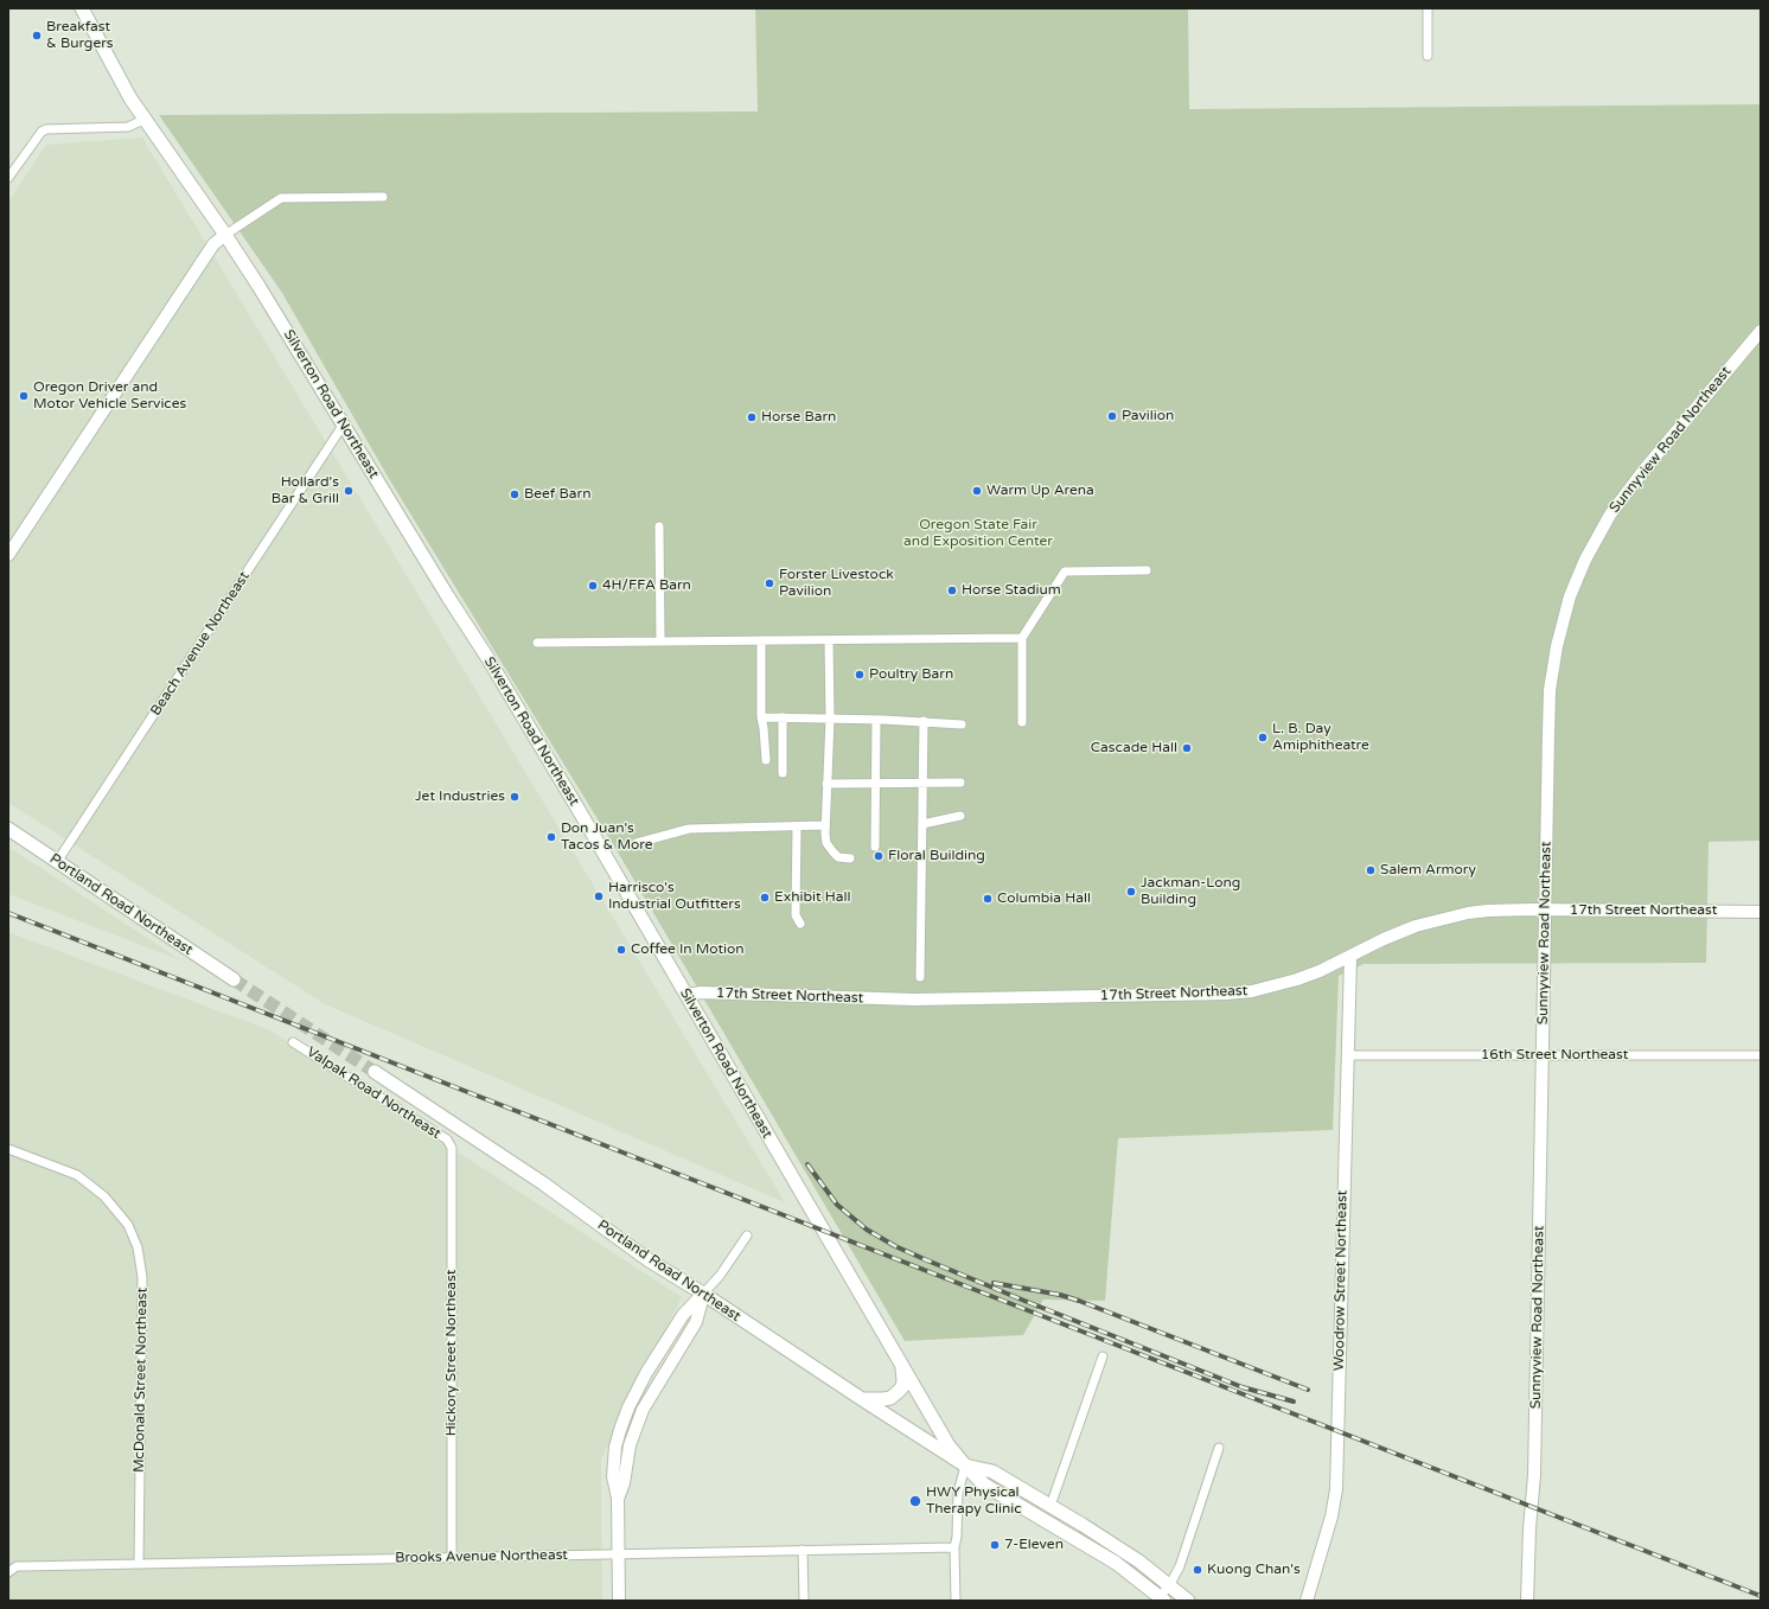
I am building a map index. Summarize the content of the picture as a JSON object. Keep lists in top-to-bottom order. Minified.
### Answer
{"streets":{"main road":["Silverton Road Northeast","Sunnyview Road Northeast","Portland Road Northeast","17th Street Northeast","Woodrow Street Northeast"],"street":["Beach Avenue Northeast","16th Street Northeast","Valpak Road Northeast","Hickory Street Northeast","McDonald Street Northeast","Brooks Avenue Northeast"]},"crossings":[["Silverton Road Northeast","Beach Avenue Northeast"],["Silverton Road Northeast","Portland Road Northeast"],["Silverton Road Northeast","17th Street Northeast"],["Sunnyview Road Northeast","17th Street Northeast"],["Sunnyview Road Northeast","16th Street Northeast"],["Beach Avenue Northeast","Portland Road Northeast"],["17th Street Northeast","Woodrow Street Northeast"],["16th Street Northeast","Woodrow Street Northeast"],["Valpak Road Northeast","Hickory Street Northeast"],["Hickory Street Northeast","Brooks Avenue Northeast"],["McDonald Street Northeast","Brooks Avenue Northeast"]],"parks":["Oregon State Fair and Exposition Center"],"places":["Breakfast & Burgers","Oregon Driver and Motor Vehicle Services","Pavilion","Horse Barn","Hollard's Bar & Grill","Warm Up Arena","Beef Barn","Forster Livestock Pavilion","4H/FFA Barn","Horse Stadium","Poultry Barn","L. B. Day Amiphitheatre","Cascade Hall","Jet Industries","Don Juan's Tacos & More","Floral Building","Salem Armory","Jackman-Long Building","Harrisco's Industrial Outfitters","Exhibit Hall","Columbia Hall","Coffee In Motion","HWY Physical Therapy Clinic","7-Eleven","Kuong Chan's"]}
